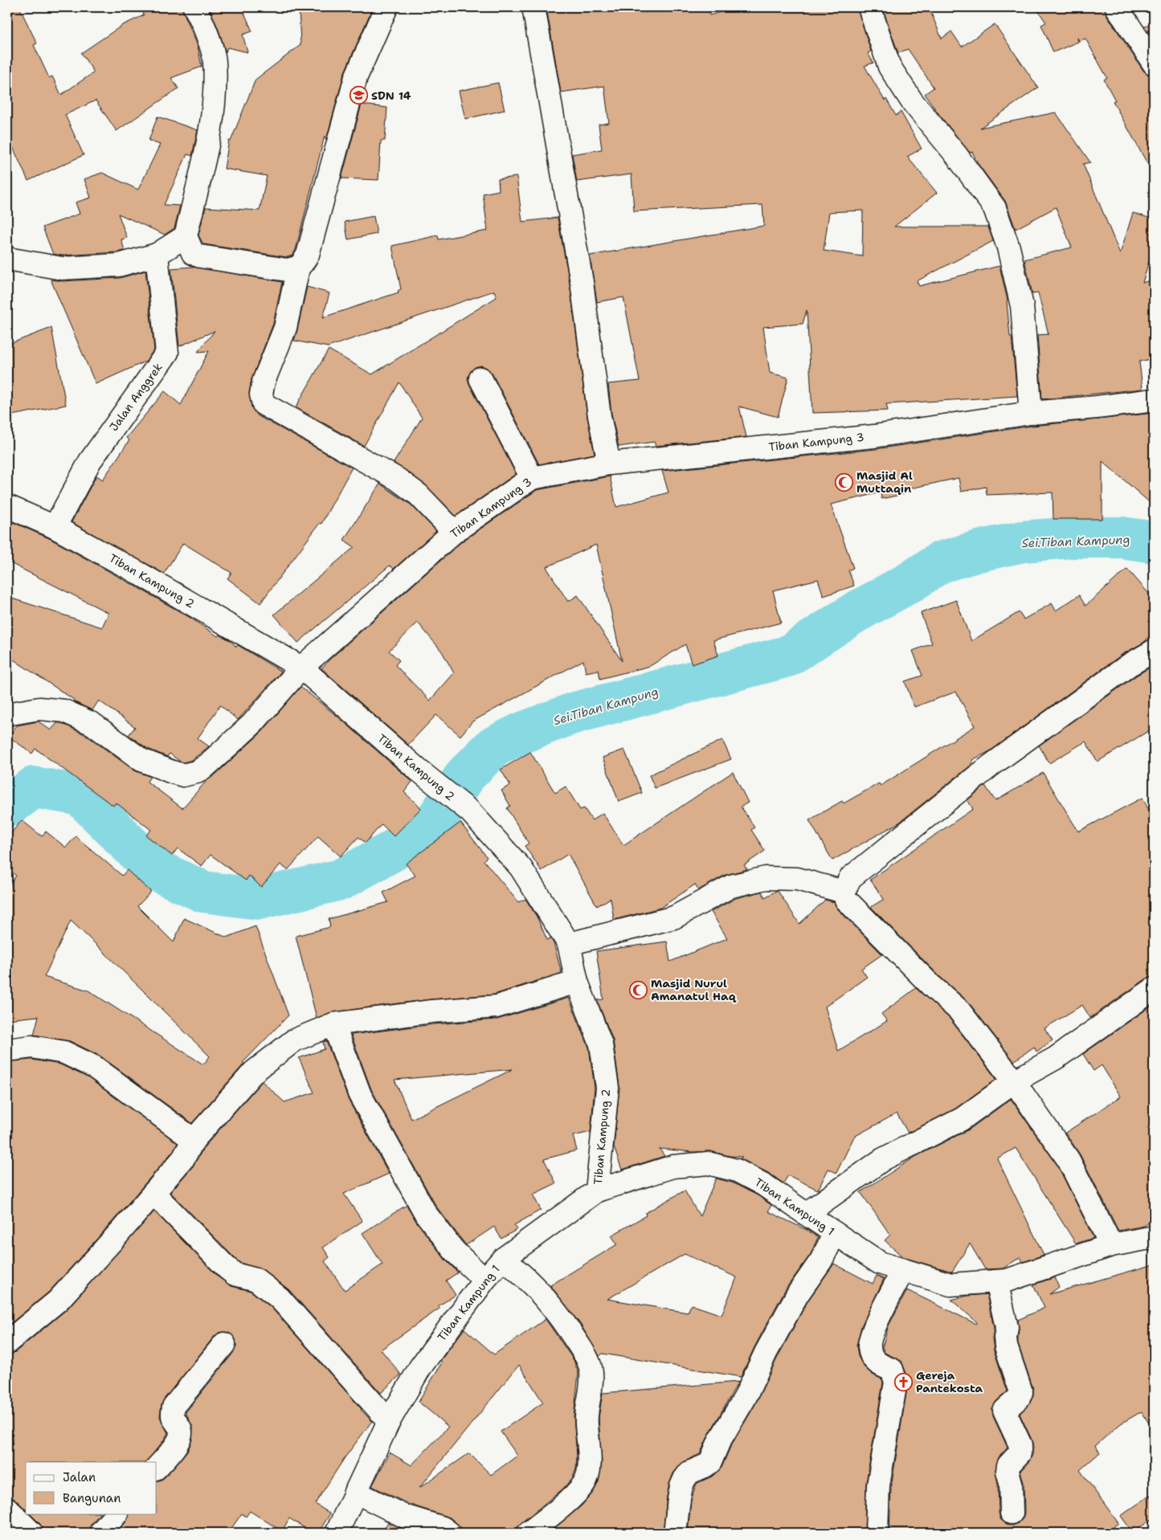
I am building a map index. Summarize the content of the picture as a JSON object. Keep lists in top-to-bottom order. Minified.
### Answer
{"streets":{"street":["Jalan Anggrek","Tiban Kampung 3","Tiban Kampung 2","Tiban Kampung 1"]},"crossings":[["Jalan Anggrek","Tiban Kampung 2"],["Tiban Kampung 3","Tiban Kampung 2"],["Tiban Kampung 2","Tiban Kampung 1"]],"water":["Sei.Tiban Kampung"],"places":{"school or university":["SDN 14"],"mosque":["Masjid Al Muttaqin","Masjid Nurul Amanatul Haq"],"church":["Gereja Pantekosta"]},"legend":["Jalan","Bangunan"]}
